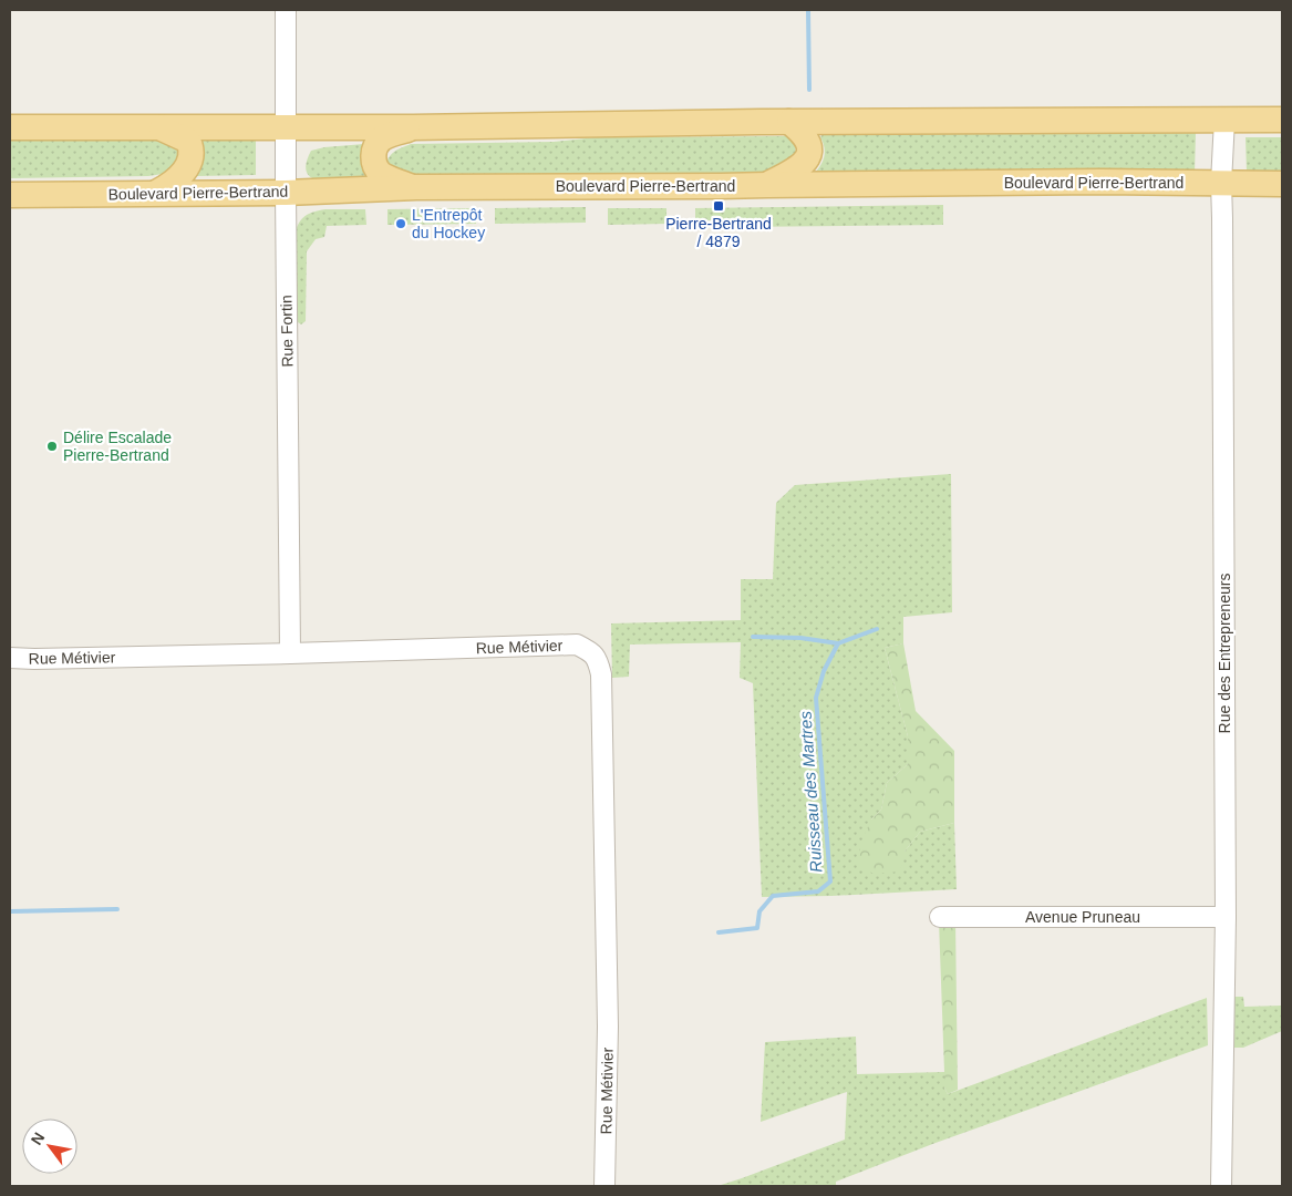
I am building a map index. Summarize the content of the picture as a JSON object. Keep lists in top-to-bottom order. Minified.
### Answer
{"streets":{"main road":["Boulevard Pierre-Bertrand"],"street":["Rue Fortin","Rue Métivier","Rue des Entrepreneurs","Avenue Pruneau"]},"crossings":[["Boulevard Pierre-Bertrand","Rue Fortin"],["Boulevard Pierre-Bertrand","Rue des Entrepreneurs"],["Rue Fortin","Rue Métivier"],["Rue des Entrepreneurs","Avenue Pruneau"]],"water":["Ruisseau des Martres"],"places":{"transit":["Pierre-Bertrand / 4879"],"other":["L'Entrepôt du Hockey","Délire Escalade Pierre-Bertrand"]},"north":"top left"}
